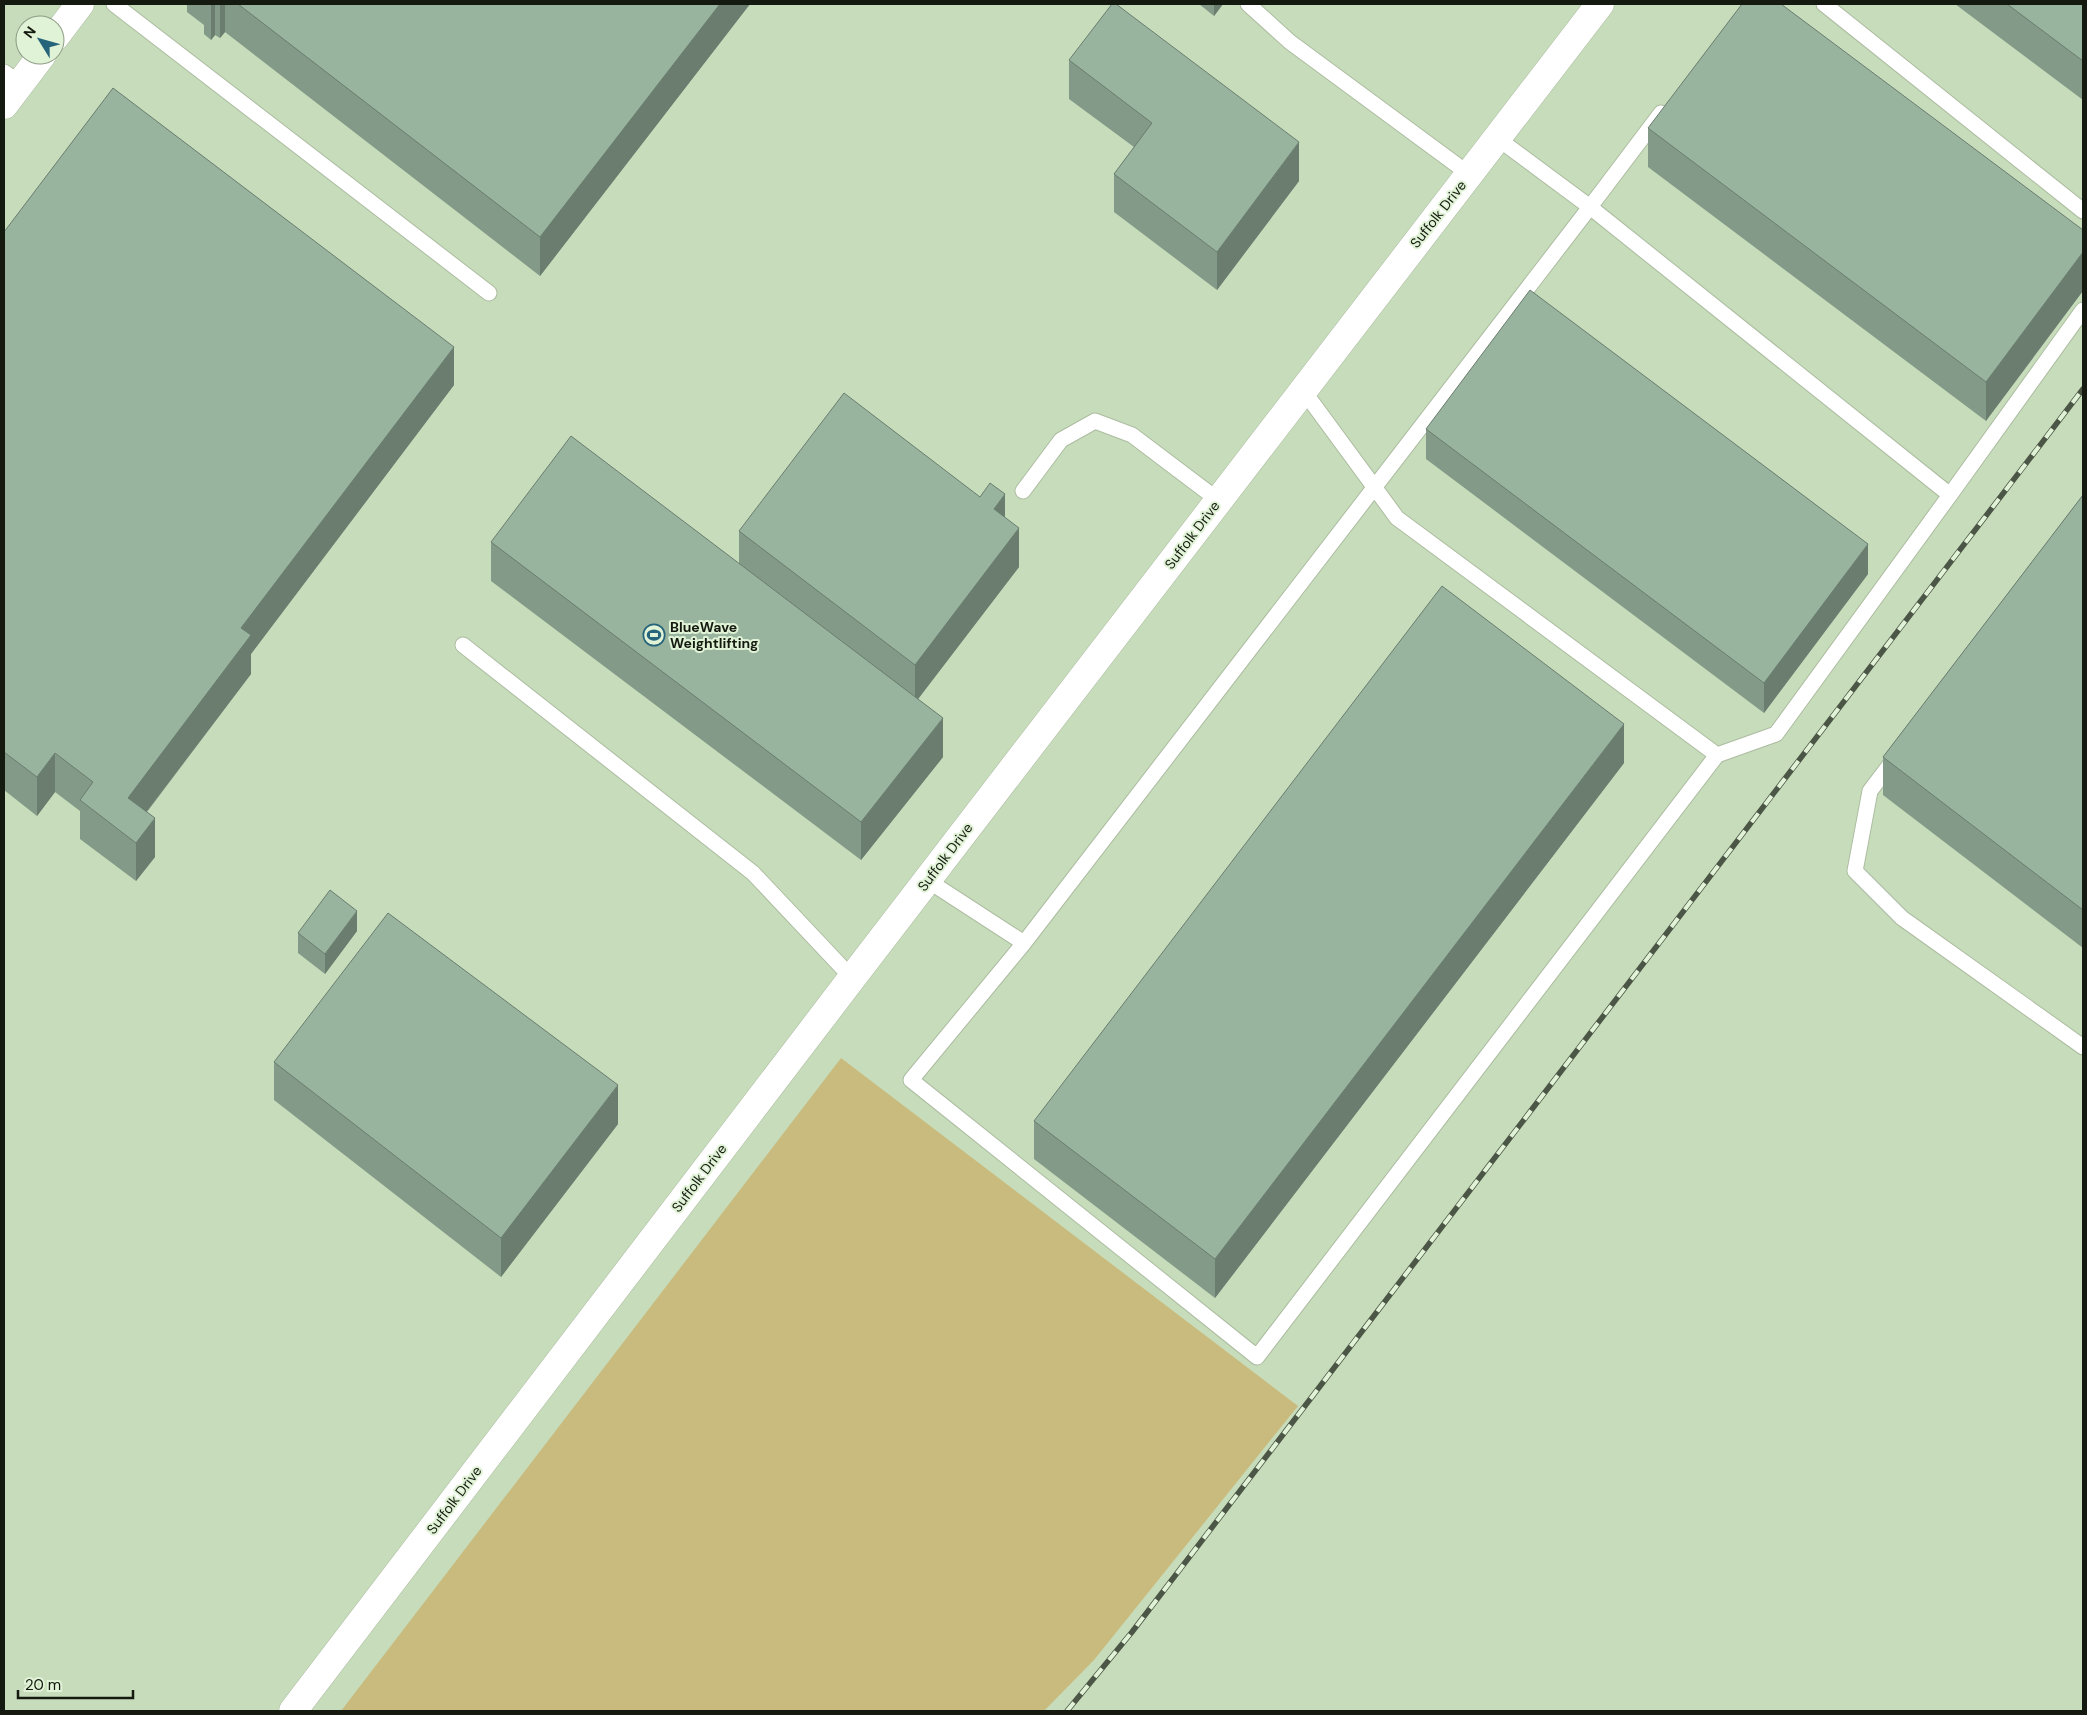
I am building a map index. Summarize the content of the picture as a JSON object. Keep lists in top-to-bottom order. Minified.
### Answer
{"streets":{"street":["Suffolk Drive"]},"places":{"sports":["BlueWave Weightlifting"]},"scale_bar":"20 m","north":"top left"}
